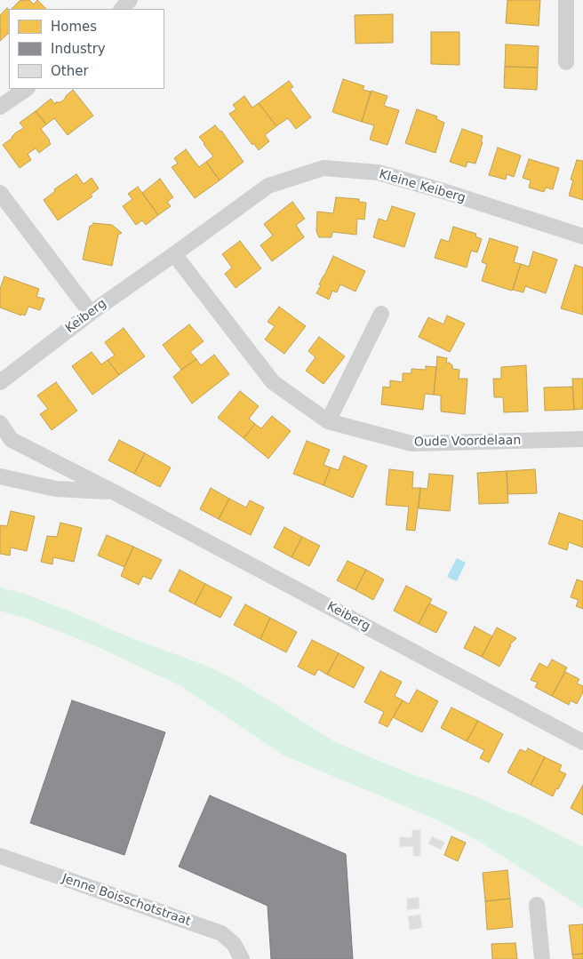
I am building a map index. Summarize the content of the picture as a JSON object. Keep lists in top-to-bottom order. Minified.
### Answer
{"streets":{"street":["Kleine Keiberg","Keiberg","Oude Voordelaan","Jenne Boisschotstraat"]},"crossings":[["Kleine Keiberg","Keiberg"],["Kleine Keiberg","Oude Voordelaan"],["Keiberg","Oude Voordelaan"]],"legend":["Homes","Industry","Other"]}
